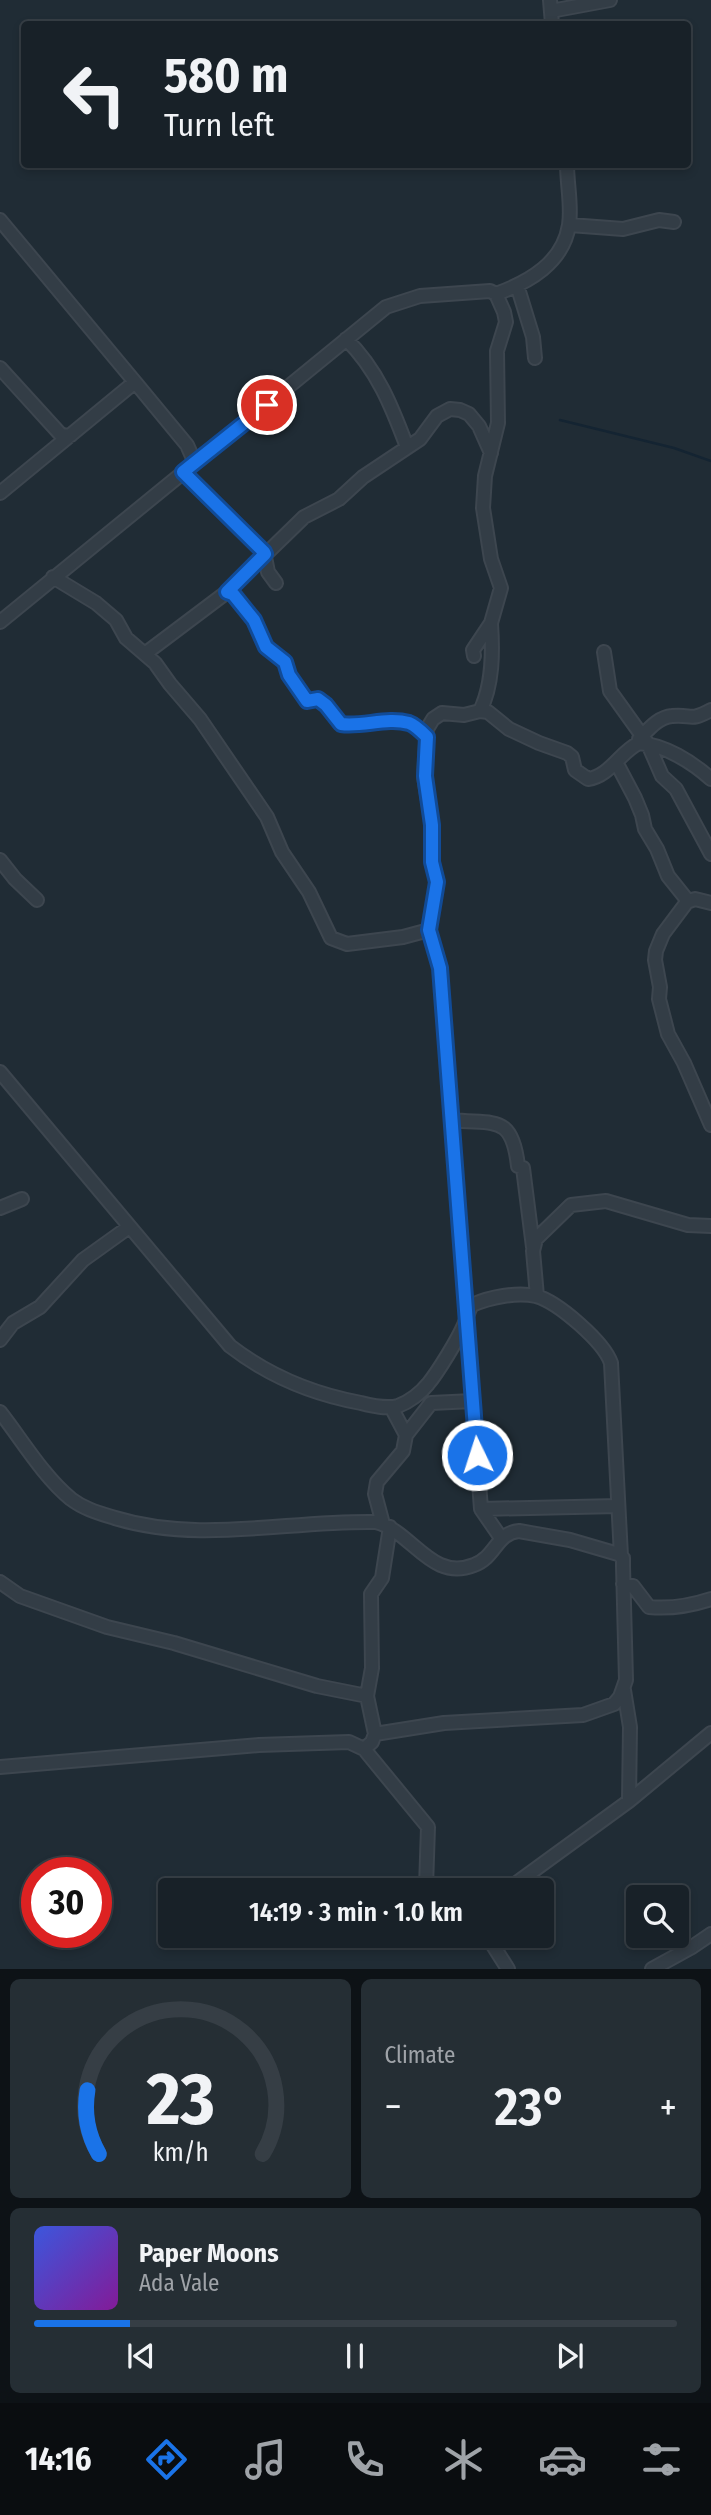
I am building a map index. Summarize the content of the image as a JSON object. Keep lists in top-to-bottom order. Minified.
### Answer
{"page":{"turn":["580 m","Turn left"],"limit":"30","trip":"14:19 · 3 min · 1.0 km","tile":"Climate","heat":["−","23°","+"],"song":["Paper Moons","Ada Vale"],"tabs":"14:16","gauge":["23","km/h"]}}
